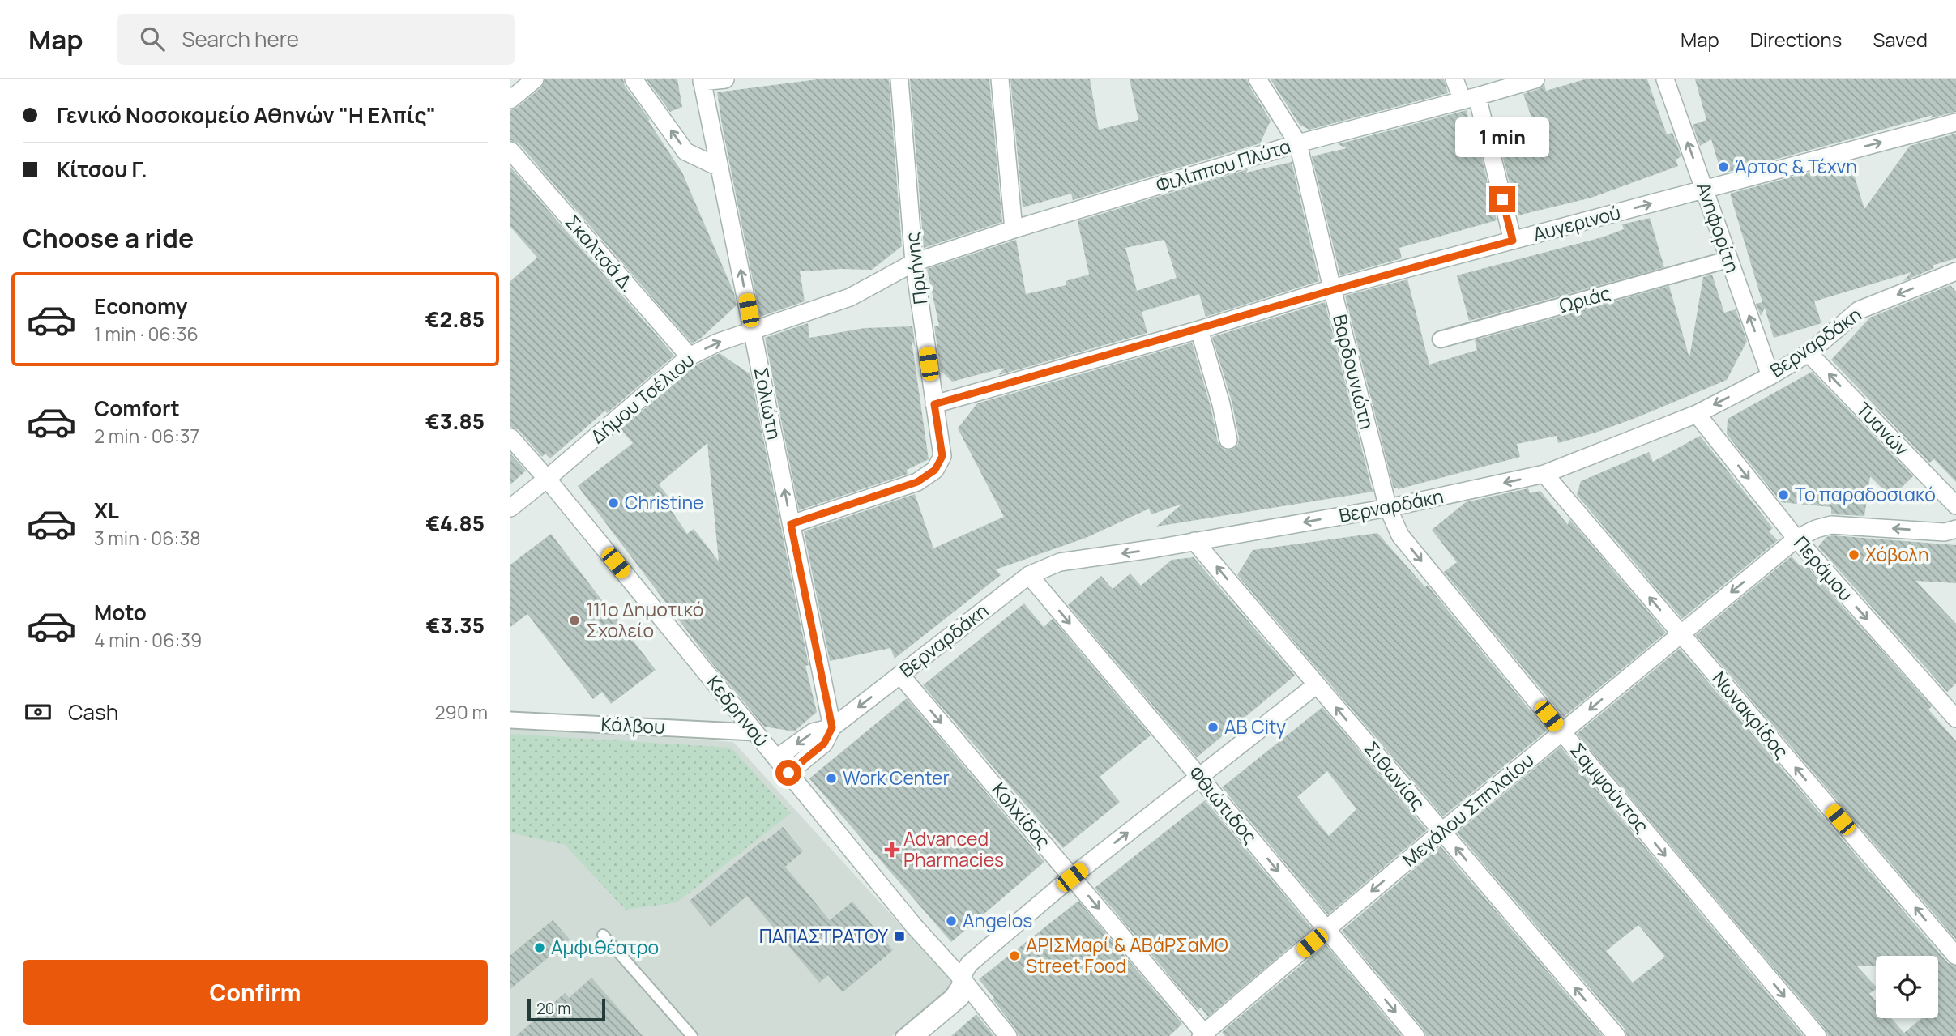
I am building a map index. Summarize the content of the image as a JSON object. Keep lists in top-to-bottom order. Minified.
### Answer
{"streets":{"street":["Φιλίππου Πλύτα","Αυγερινού","Ανηφορίτη","Σκαλτσά Δ.","Πριήνης","Ωριάς","Βερναρδάκη","Βαρδουνιώτη","Δήμου Τσέλιου","Σολιώτη","Τυανών","Περάμου","Κεδρηνού","Νωνακρίδος","Κάλβου","Σιθωνίας","Σαμψούντος","Φθιώτιδος","Μεγάλου Σπηλαίου","Κολχίδος"]},"crossings":[["Φιλίππου Πλύτα","Πριήνης"],["Φιλίππου Πλύτα","Βαρδουνιώτη"],["Φιλίππου Πλύτα","Δήμου Τσέλιου"],["Αυγερινού","Ανηφορίτη"],["Αυγερινού","Πριήνης"],["Αυγερινού","Βαρδουνιώτη"],["Ανηφορίτη","Ωριάς"],["Ανηφορίτη","Βερναρδάκη"],["Σκαλτσά Δ.","Δήμου Τσέλιου"],["Πριήνης","Δήμου Τσέλιου"],["Πριήνης","Σολιώτη"],["Βερναρδάκη","Βαρδουνιώτη"],["Βερναρδάκη","Σολιώτη"],["Βερναρδάκη","Τυανών"],["Βερναρδάκη","Περάμου"],["Βερναρδάκη","Κεδρηνού"],["Βερναρδάκη","Νωνακρίδος"],["Βερναρδάκη","Σιθωνίας"],["Βερναρδάκη","Σαμψούντος"],["Βερναρδάκη","Φθιώτιδος"],["Βερναρδάκη","Κολχίδος"],["Βαρδουνιώτη","Σαμψούντος"],["Δήμου Τσέλιου","Σολιώτη"],["Δήμου Τσέλιου","Κεδρηνού"],["Περάμου","Μεγάλου Σπηλαίου"],["Κεδρηνού","Κάλβου"],["Νωνακρίδος","Μεγάλου Σπηλαίου"],["Σιθωνίας","Μεγάλου Σπηλαίου"],["Σαμψούντος","Μεγάλου Σπηλαίου"],["Φθιώτιδος","Μεγάλου Σπηλαίου"],["Μεγάλου Σπηλαίου","Κολχίδος"]],"one_way":["Αυγερινού","Ανηφορίτη","Βερναρδάκη","Σολιώτη","Τυανών","Περάμου","Νωνακρίδος","Σιθωνίας","Σαμψούντος","Φθιώτιδος","Μεγάλου Σπηλαίου","Κολχίδος"],"places":{"other":["Άρτος & Τέχνη","Το παραδοσιακό","Christine","Χόβολη","111ο Δημοτικό Σχολείο","ΑΒ City","Work Center","Angelos","Αμφιθέατρο","ΑΡΙΣΜαρί & ΑΒάΡΣαΜΟ Street Food"],"health":["Advanced Pharmacies"],"transit":["ΠΑΠΑΣΤΡΑΤΟΥ"]},"scale_bar":"20 m","page":{"header":"Map","search":"Search here","nav":["Map","Directions","Saved"],"banner":["Γενικό Νοσοκομείο Αθηνών \"Η Ελπίς\"","Κίτσου Γ."],"bubble":"1 min","heading":"Choose a ride","list":[{"name":"Economy","note":"1 min · 06:36","value":"€2.85"},{"name":"Comfort","note":"2 min · 06:37","value":"€3.85"},{"name":"XL","note":"3 min · 06:38","value":"€4.85"},{"name":"Moto","note":"4 min · 06:39","value":"€3.35"}],"pay":["Cash","290 m"],"buttons":"Confirm","scale":"20 m"}}
